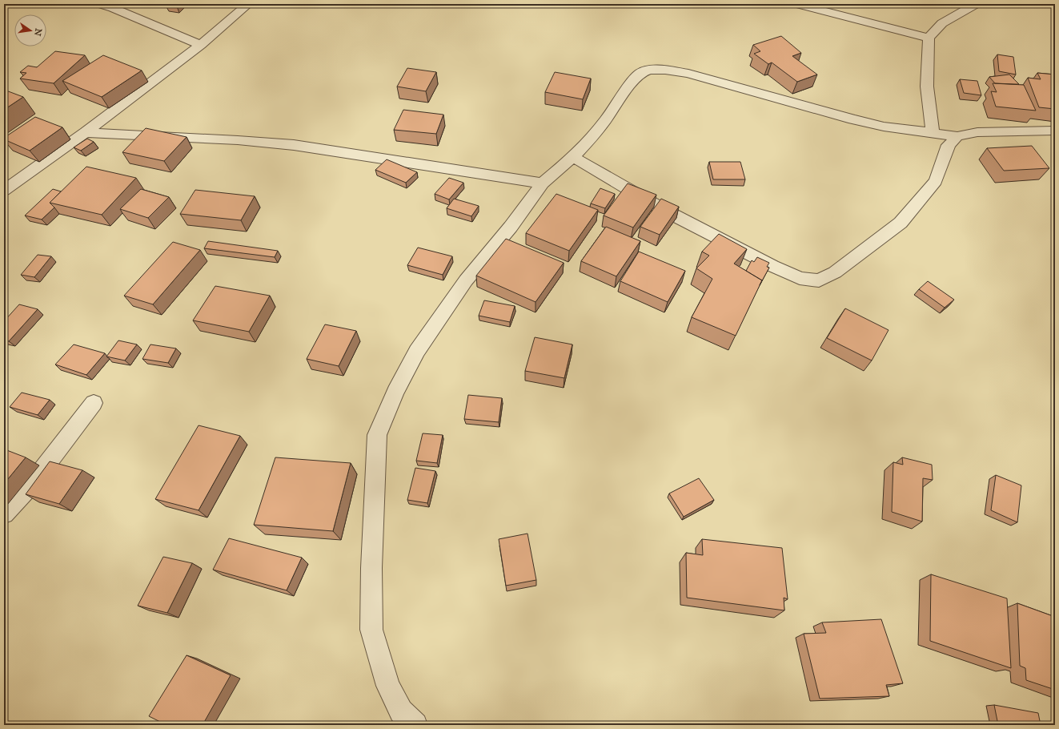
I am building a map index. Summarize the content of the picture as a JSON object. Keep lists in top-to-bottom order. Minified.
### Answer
{"north":"right"}
